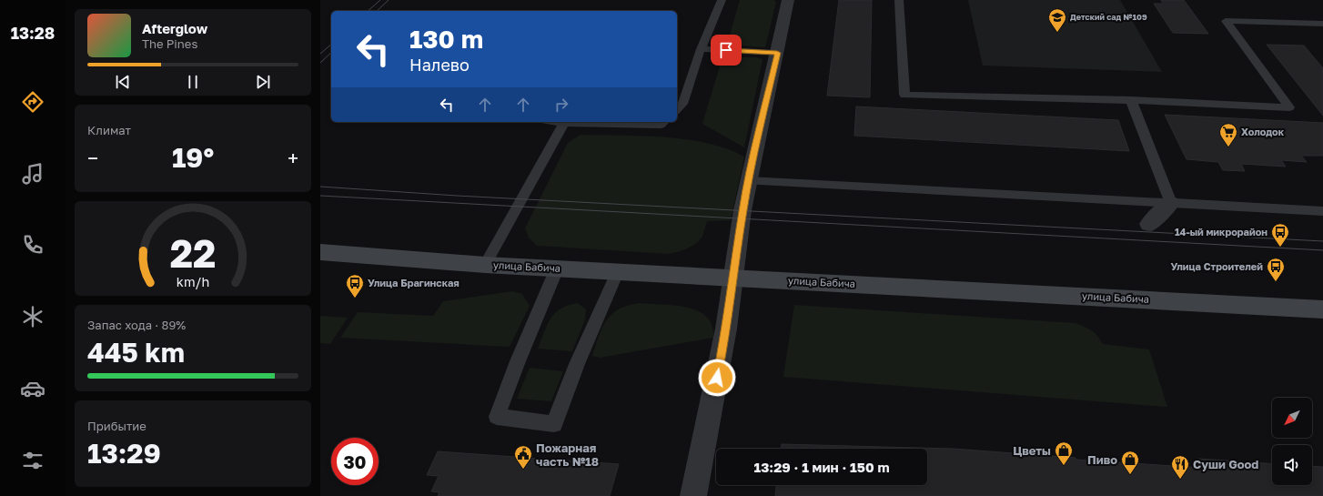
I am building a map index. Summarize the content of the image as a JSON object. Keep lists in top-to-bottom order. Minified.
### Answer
{"streets":{"street":["улица Бабича"]},"places":{"school or university":["Детский сад №109"],"supermarket":["Холодок"],"bus stop":["14-ый микрорайон","Улица Строителей","Улица Брагинская"],"shop":["Цветы","Пиво"],"public building":["Пожарная часть №18"],"restaurant":["Суши Good"]},"north":"bottom left","page":{"tabs":"13:28","turn":["130 m","Налево"],"song":["Afterglow","The Pines"],"tile":["Климат",["Запас хода · 89%","445 km"],["Прибытие","13:29"]],"heat":["−","19°","+"],"limit":"30","trip":"13:29 · 1 мин · 150 m","gauge":["22","km/h"]}}
